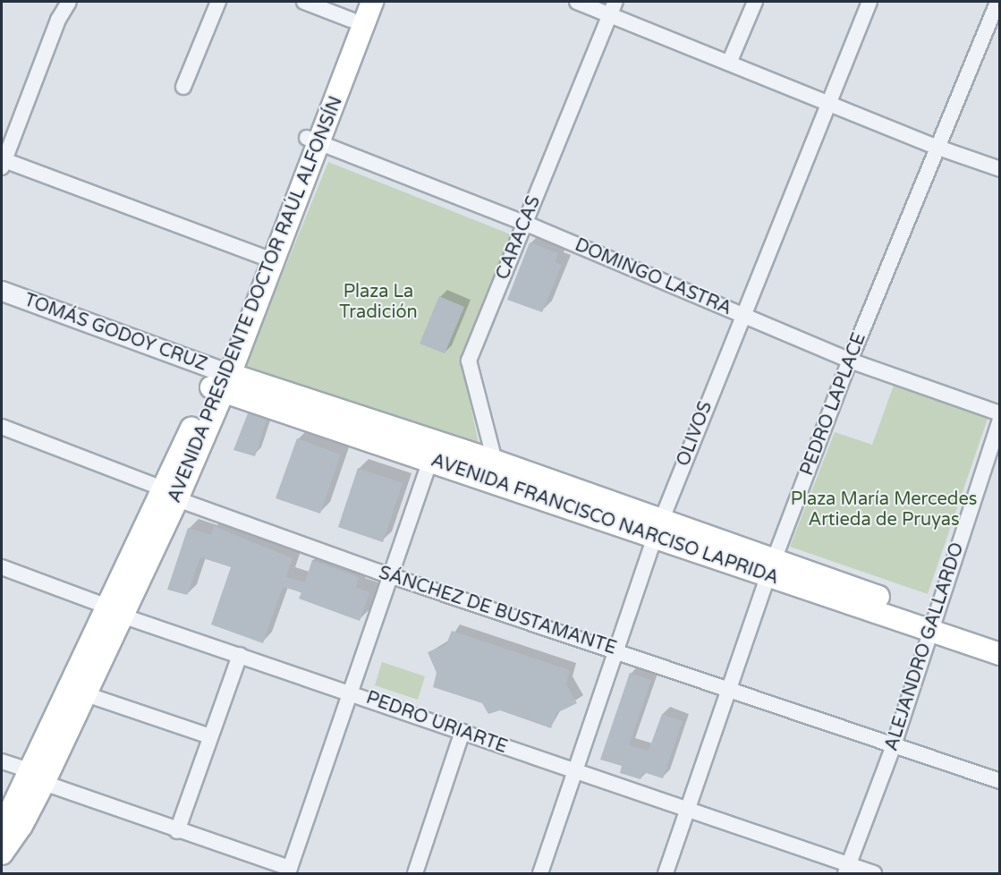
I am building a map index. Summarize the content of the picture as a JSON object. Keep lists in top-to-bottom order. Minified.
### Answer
{"streets":{"main road":["AVENIDA PRESIDENTE DOCTOR RAÚL ALFONSÍN","AVENIDA FRANCISCO NARCISO LAPRIDA"],"street":["CARACAS","DOMINGO LASTRA","TOMÁS GODOY CRUZ","PEDRO LAPLACE","OLIVOS","SÁNCHEZ DE BUSTAMANTE","ALEJANDRO GALLARDO","PEDRO URIARTE"]},"crossings":[["CARACAS","DOMINGO LASTRA"],["CARACAS","AVENIDA FRANCISCO NARCISO LAPRIDA"],["DOMINGO LASTRA","AVENIDA PRESIDENTE DOCTOR RAÚL ALFONSÍN"],["DOMINGO LASTRA","PEDRO LAPLACE"],["DOMINGO LASTRA","OLIVOS"],["AVENIDA PRESIDENTE DOCTOR RAÚL ALFONSÍN","TOMÁS GODOY CRUZ"],["AVENIDA PRESIDENTE DOCTOR RAÚL ALFONSÍN","AVENIDA FRANCISCO NARCISO LAPRIDA"],["AVENIDA PRESIDENTE DOCTOR RAÚL ALFONSÍN","SÁNCHEZ DE BUSTAMANTE"],["AVENIDA PRESIDENTE DOCTOR RAÚL ALFONSÍN","PEDRO URIARTE"],["TOMÁS GODOY CRUZ","AVENIDA FRANCISCO NARCISO LAPRIDA"],["PEDRO LAPLACE","AVENIDA FRANCISCO NARCISO LAPRIDA"],["PEDRO LAPLACE","SÁNCHEZ DE BUSTAMANTE"],["PEDRO LAPLACE","PEDRO URIARTE"],["OLIVOS","AVENIDA FRANCISCO NARCISO LAPRIDA"],["OLIVOS","SÁNCHEZ DE BUSTAMANTE"],["OLIVOS","PEDRO URIARTE"],["AVENIDA FRANCISCO NARCISO LAPRIDA","ALEJANDRO GALLARDO"],["SÁNCHEZ DE BUSTAMANTE","ALEJANDRO GALLARDO"],["ALEJANDRO GALLARDO","PEDRO URIARTE"]],"parks":["Plaza La Tradición","Plaza María Mercedes Artieda de Pruyas"]}
